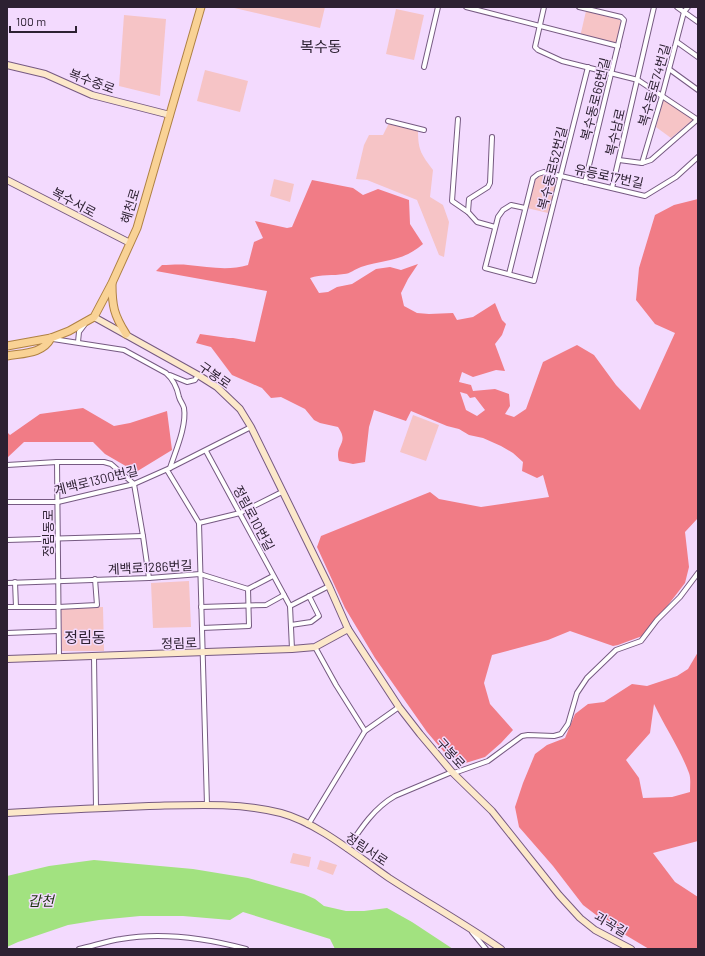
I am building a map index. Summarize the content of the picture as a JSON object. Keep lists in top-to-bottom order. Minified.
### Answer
{"streets":{"main road":["복수중로","복수서로","혜천로","구봉로","정림로","정림서로","괴곡길"],"street":["복수동로74번길","복수동로66번길","복수남로","복수동로52번길","유등로17번길","계백로1300번길","정림로10번길","정림동로","계백로1286번길"]},"crossings":[["복수중로","혜천로"],["복수동로66번길","유등로17번길"],["복수남로","유등로17번길"],["복수동로52번길","유등로17번길"],["복수서로","혜천로"],["혜천로","구봉로"],["구봉로","계백로1300번길"],["구봉로","정림로"],["구봉로","괴곡길"],["계백로1300번길","정림로10번길"],["계백로1300번길","정림동로"],["정림로10번길","정림로"],["정림동로","계백로1286번길"],["정림동로","정림로"]],"districts":["복수동","정림동"],"water":["갑천"],"scale_bar":"100 m"}
